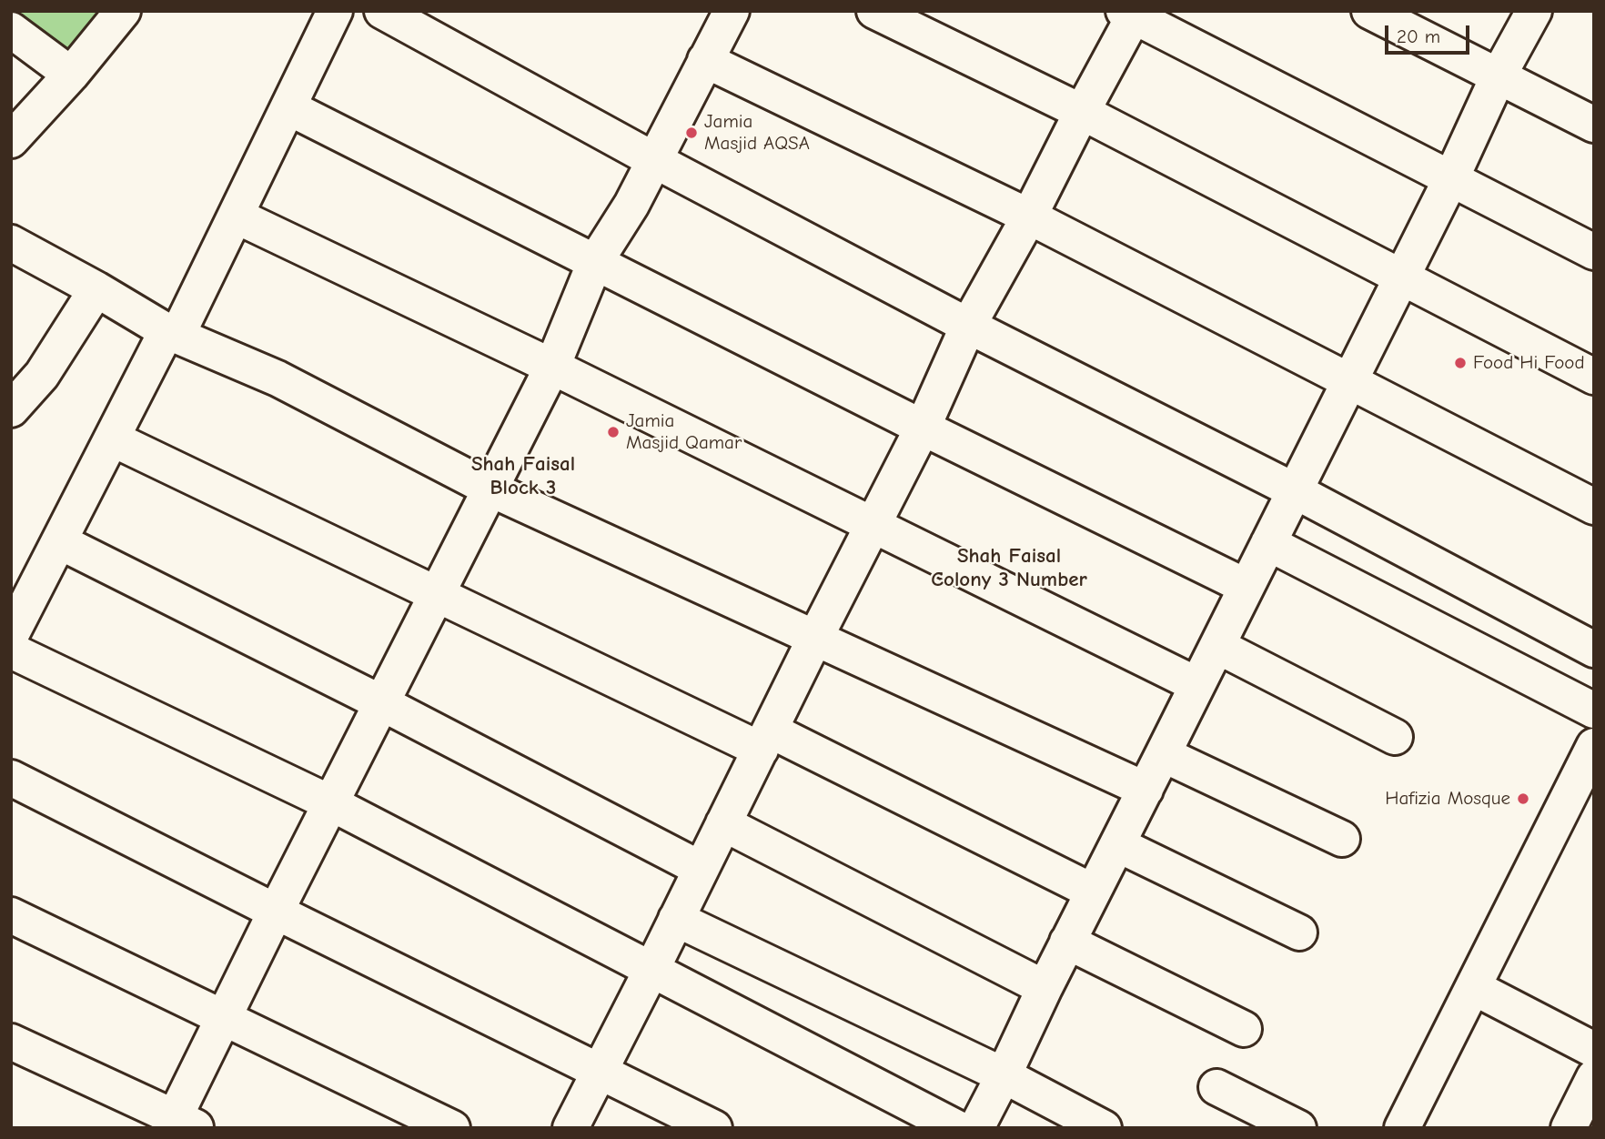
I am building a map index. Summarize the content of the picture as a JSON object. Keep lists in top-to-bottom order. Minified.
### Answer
{"districts":["Shah Faisal Block 3","Shah Faisal Colony 3 Number"],"places":["Jamia Masjid AQSA","Food Hi Food","Jamia Masjid Qamar","Hafizia Mosque"],"scale_bar":"20 m"}
